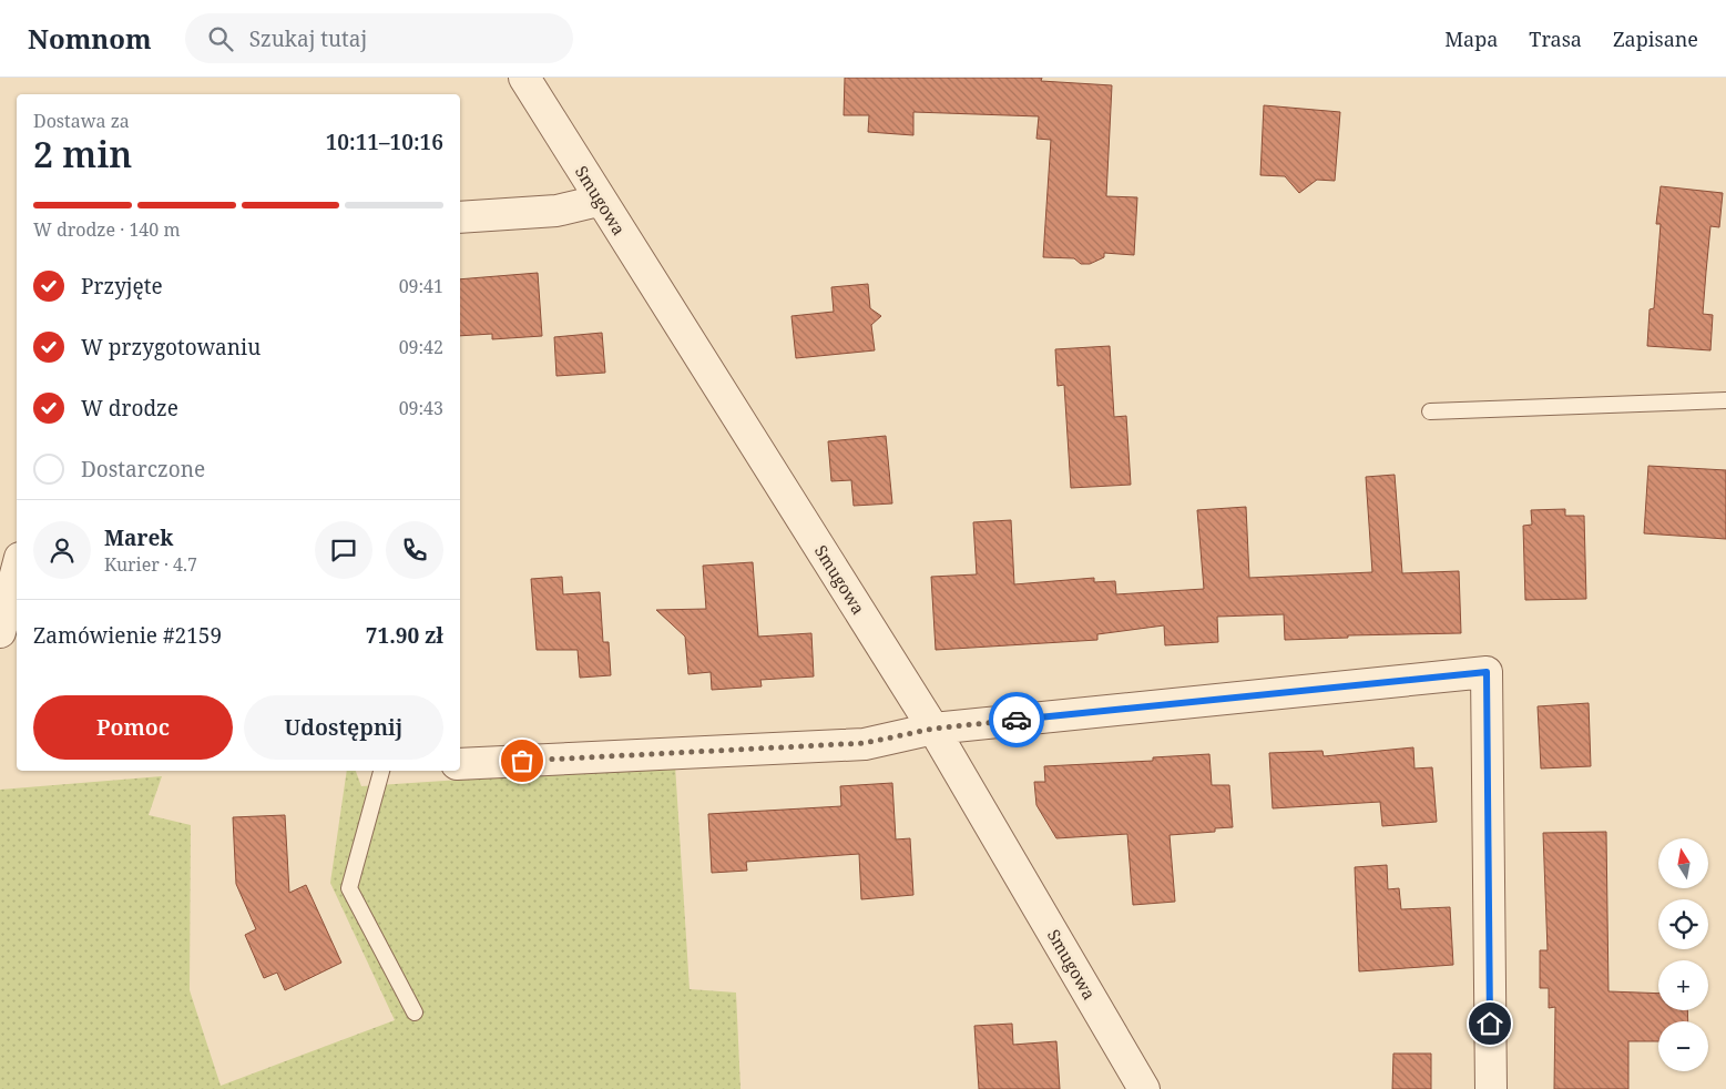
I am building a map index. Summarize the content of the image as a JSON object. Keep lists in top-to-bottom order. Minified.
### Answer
{"streets":{"street":["Smugowa"]},"north":"top","page":{"header":"Nomnom","search":"Szukaj tutaj","nav":["Mapa","Trasa","Zapisane"],"heading":["2 min","Dostawa za","10:11–10:16"],"panel":["Marek","Kurier · 4.7","Zamówienie #2159","71.90 zł"],"bar":"W drodze · 140 m","list":[["Przyjęte","09:41"],["W przygotowaniu","09:42"],["W drodze","09:43"],"Dostarczone"],"buttons":["Pomoc","Udostępnij"],"map_buttons":["+","−"]}}
